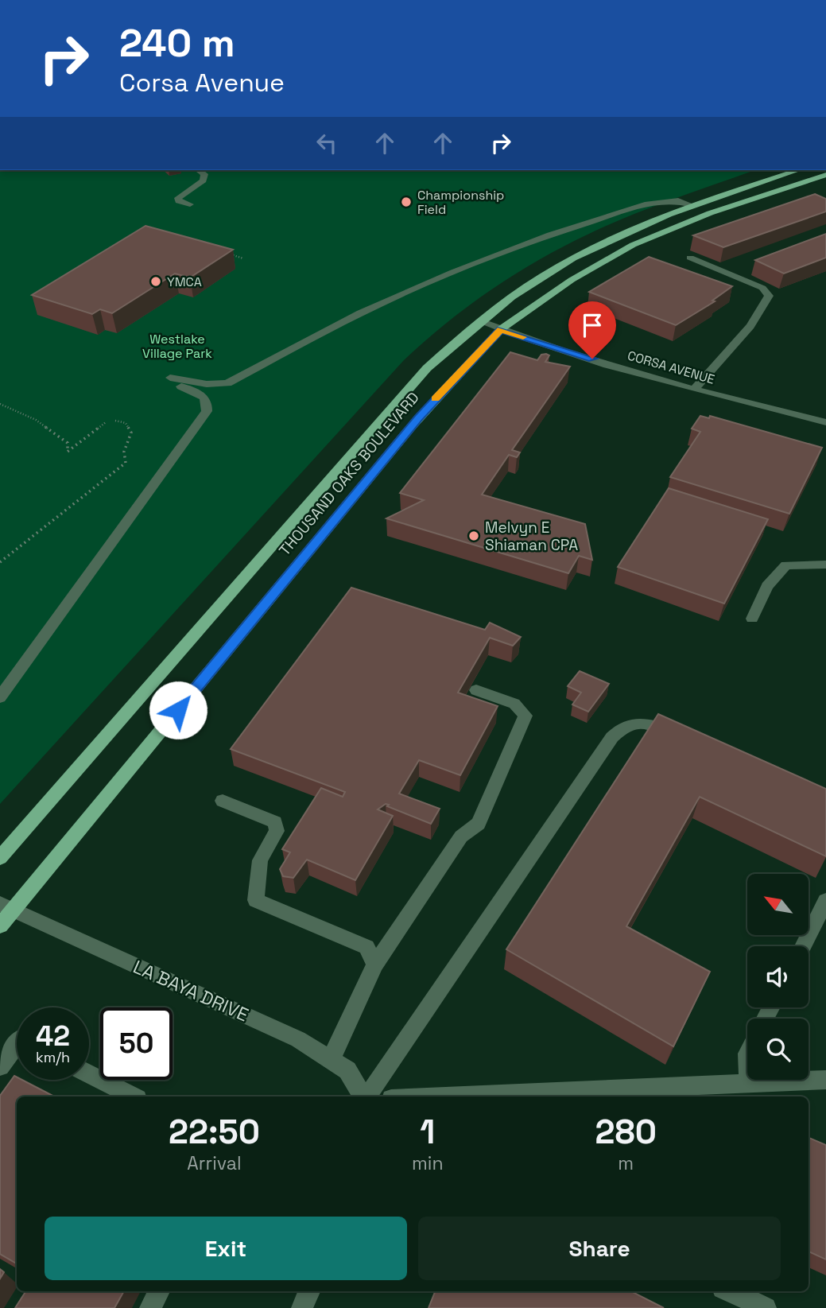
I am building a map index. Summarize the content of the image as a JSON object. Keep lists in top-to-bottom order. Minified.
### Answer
{"streets":{"main road":["THOUSAND OAKS BOULEVARD"],"street":["CORSA AVENUE","LA BAYA DRIVE"]},"crossings":[["CORSA AVENUE","THOUSAND OAKS BOULEVARD"],["THOUSAND OAKS BOULEVARD","LA BAYA DRIVE"]],"parks":["Westlake Village Park"],"places":["Championship Field","YMCA","Melvyn E Shiaman CPA"],"north":"top left","page":{"turn":["240 m","Corsa Avenue"],"speed":"42 km/h","limit":"50","eta":["22:50","Arrival","1","min","280","m"],"buttons":["Exit","Share"]}}
